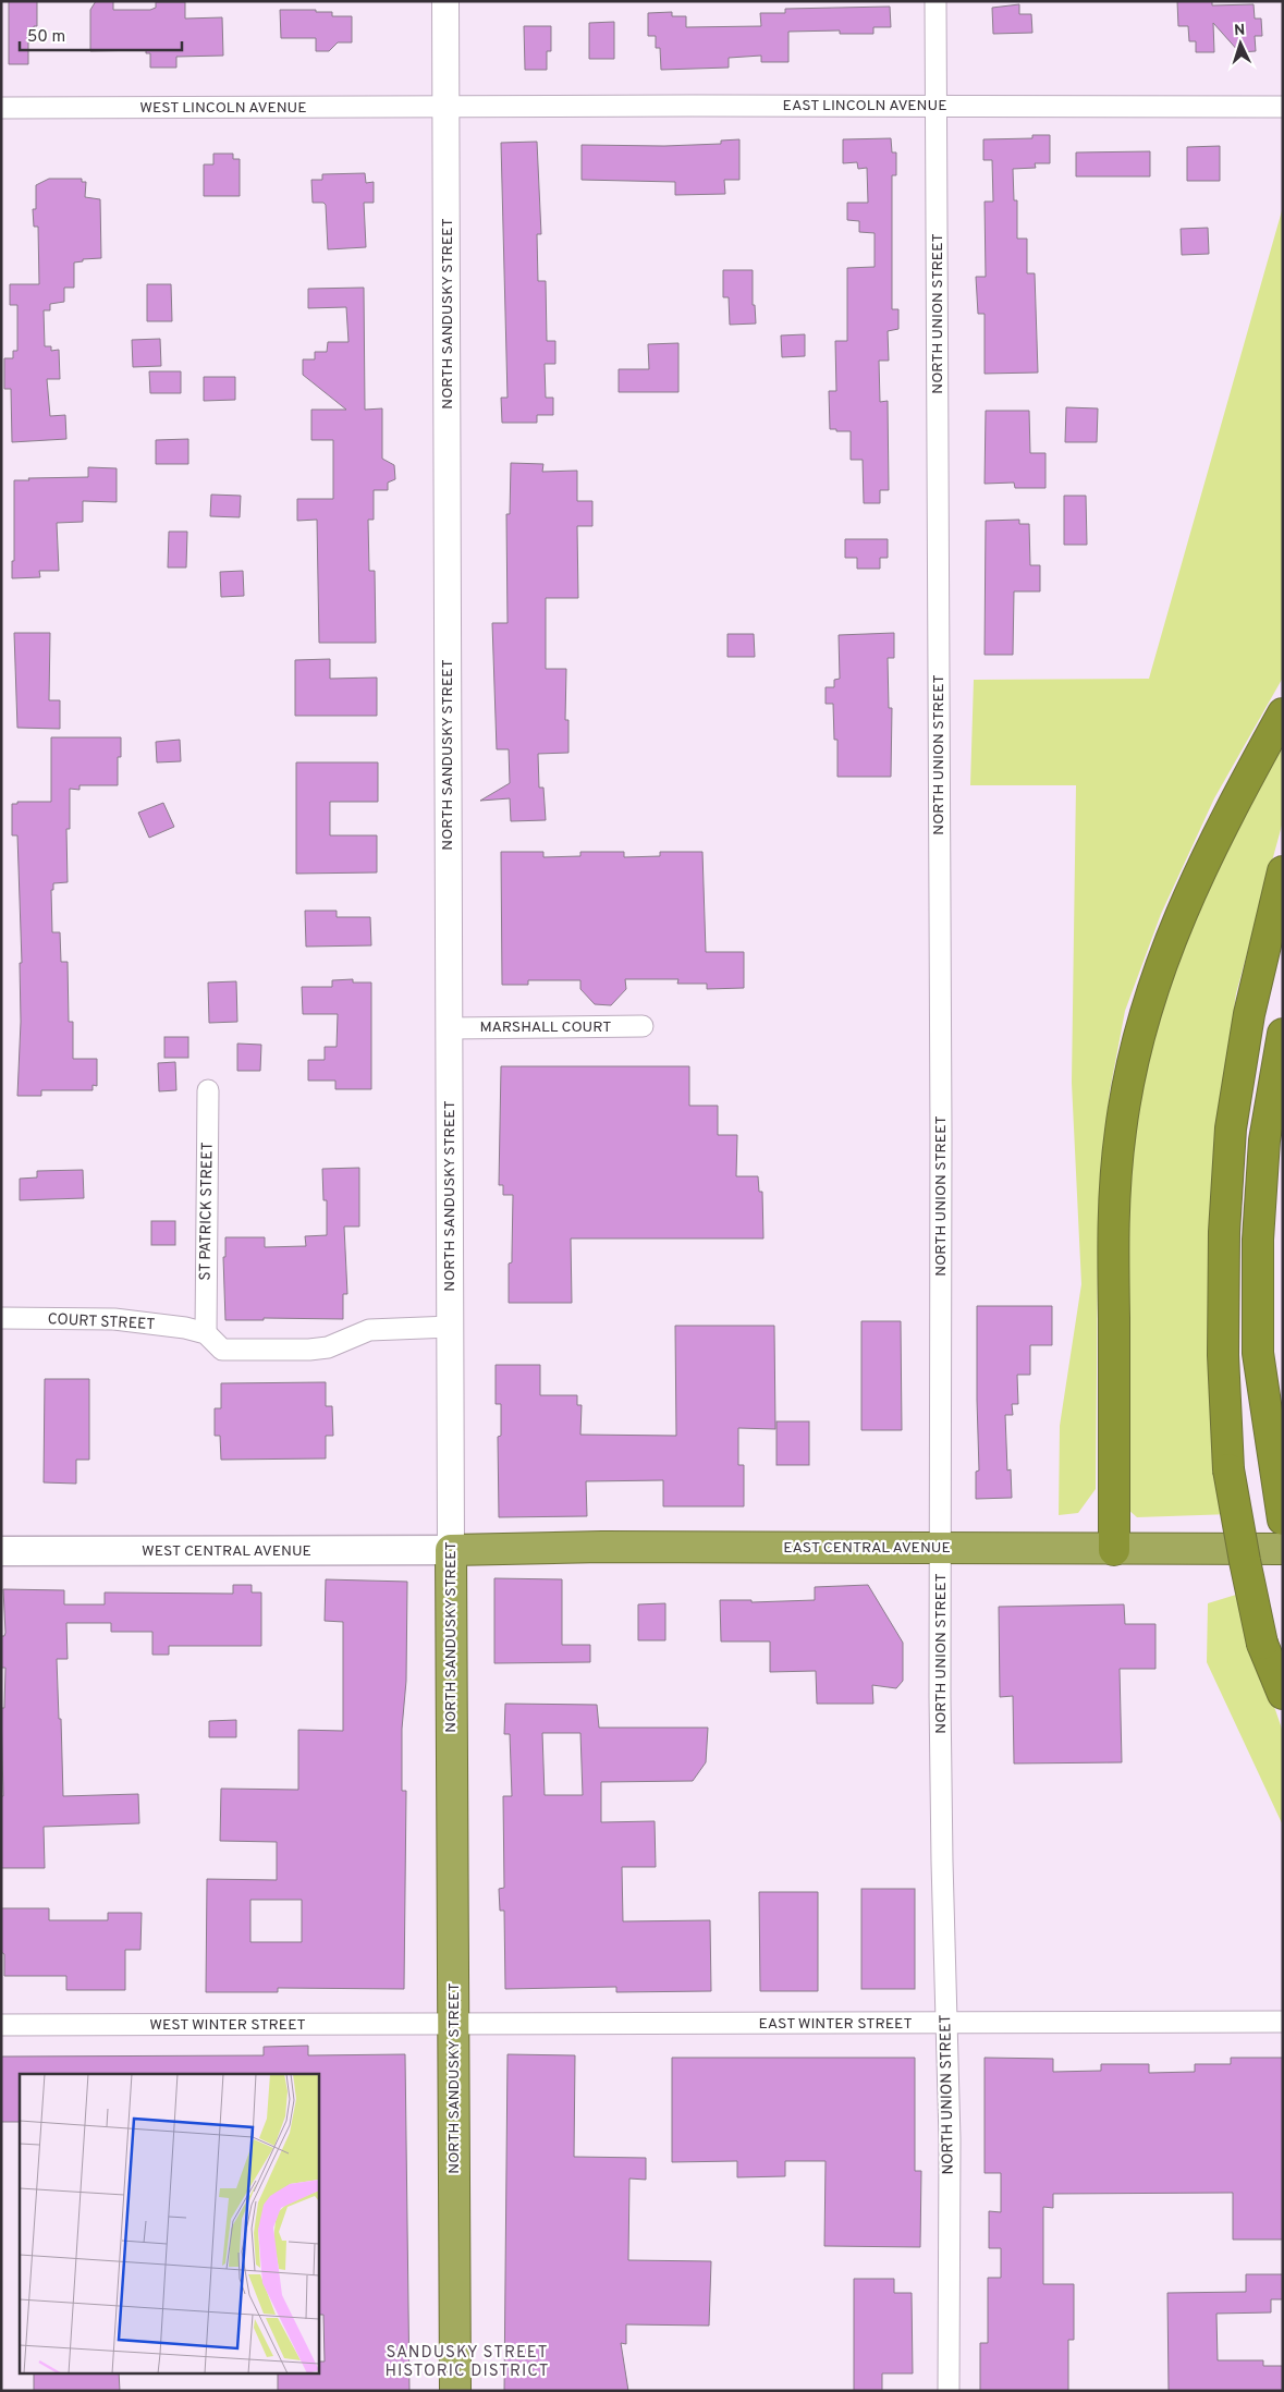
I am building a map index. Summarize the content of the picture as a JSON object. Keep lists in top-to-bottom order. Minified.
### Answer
{"streets":{"highway":["NORTH SANDUSKY STREET","EAST CENTRAL AVENUE"],"main road":["WEST CENTRAL AVENUE"],"street":["EAST LINCOLN AVENUE","WEST LINCOLN AVENUE","NORTH UNION STREET","MARSHALL COURT","ST PATRICK STREET","COURT STREET","EAST WINTER STREET","WEST WINTER STREET"]},"crossings":[["EAST LINCOLN AVENUE","WEST LINCOLN AVENUE"],["EAST LINCOLN AVENUE","NORTH SANDUSKY STREET"],["EAST LINCOLN AVENUE","NORTH UNION STREET"],["WEST LINCOLN AVENUE","NORTH SANDUSKY STREET"],["NORTH SANDUSKY STREET","MARSHALL COURT"],["NORTH SANDUSKY STREET","COURT STREET"],["NORTH SANDUSKY STREET","EAST CENTRAL AVENUE"],["NORTH SANDUSKY STREET","WEST CENTRAL AVENUE"],["NORTH SANDUSKY STREET","EAST WINTER STREET"],["NORTH SANDUSKY STREET","WEST WINTER STREET"],["NORTH UNION STREET","EAST CENTRAL AVENUE"],["NORTH UNION STREET","EAST WINTER STREET"],["ST PATRICK STREET","COURT STREET"],["EAST CENTRAL AVENUE","WEST CENTRAL AVENUE"],["EAST WINTER STREET","WEST WINTER STREET"]],"districts":["SANDUSKY STREET HISTORIC DISTRICT"],"scale_bar":"50 m","north":"top"}
